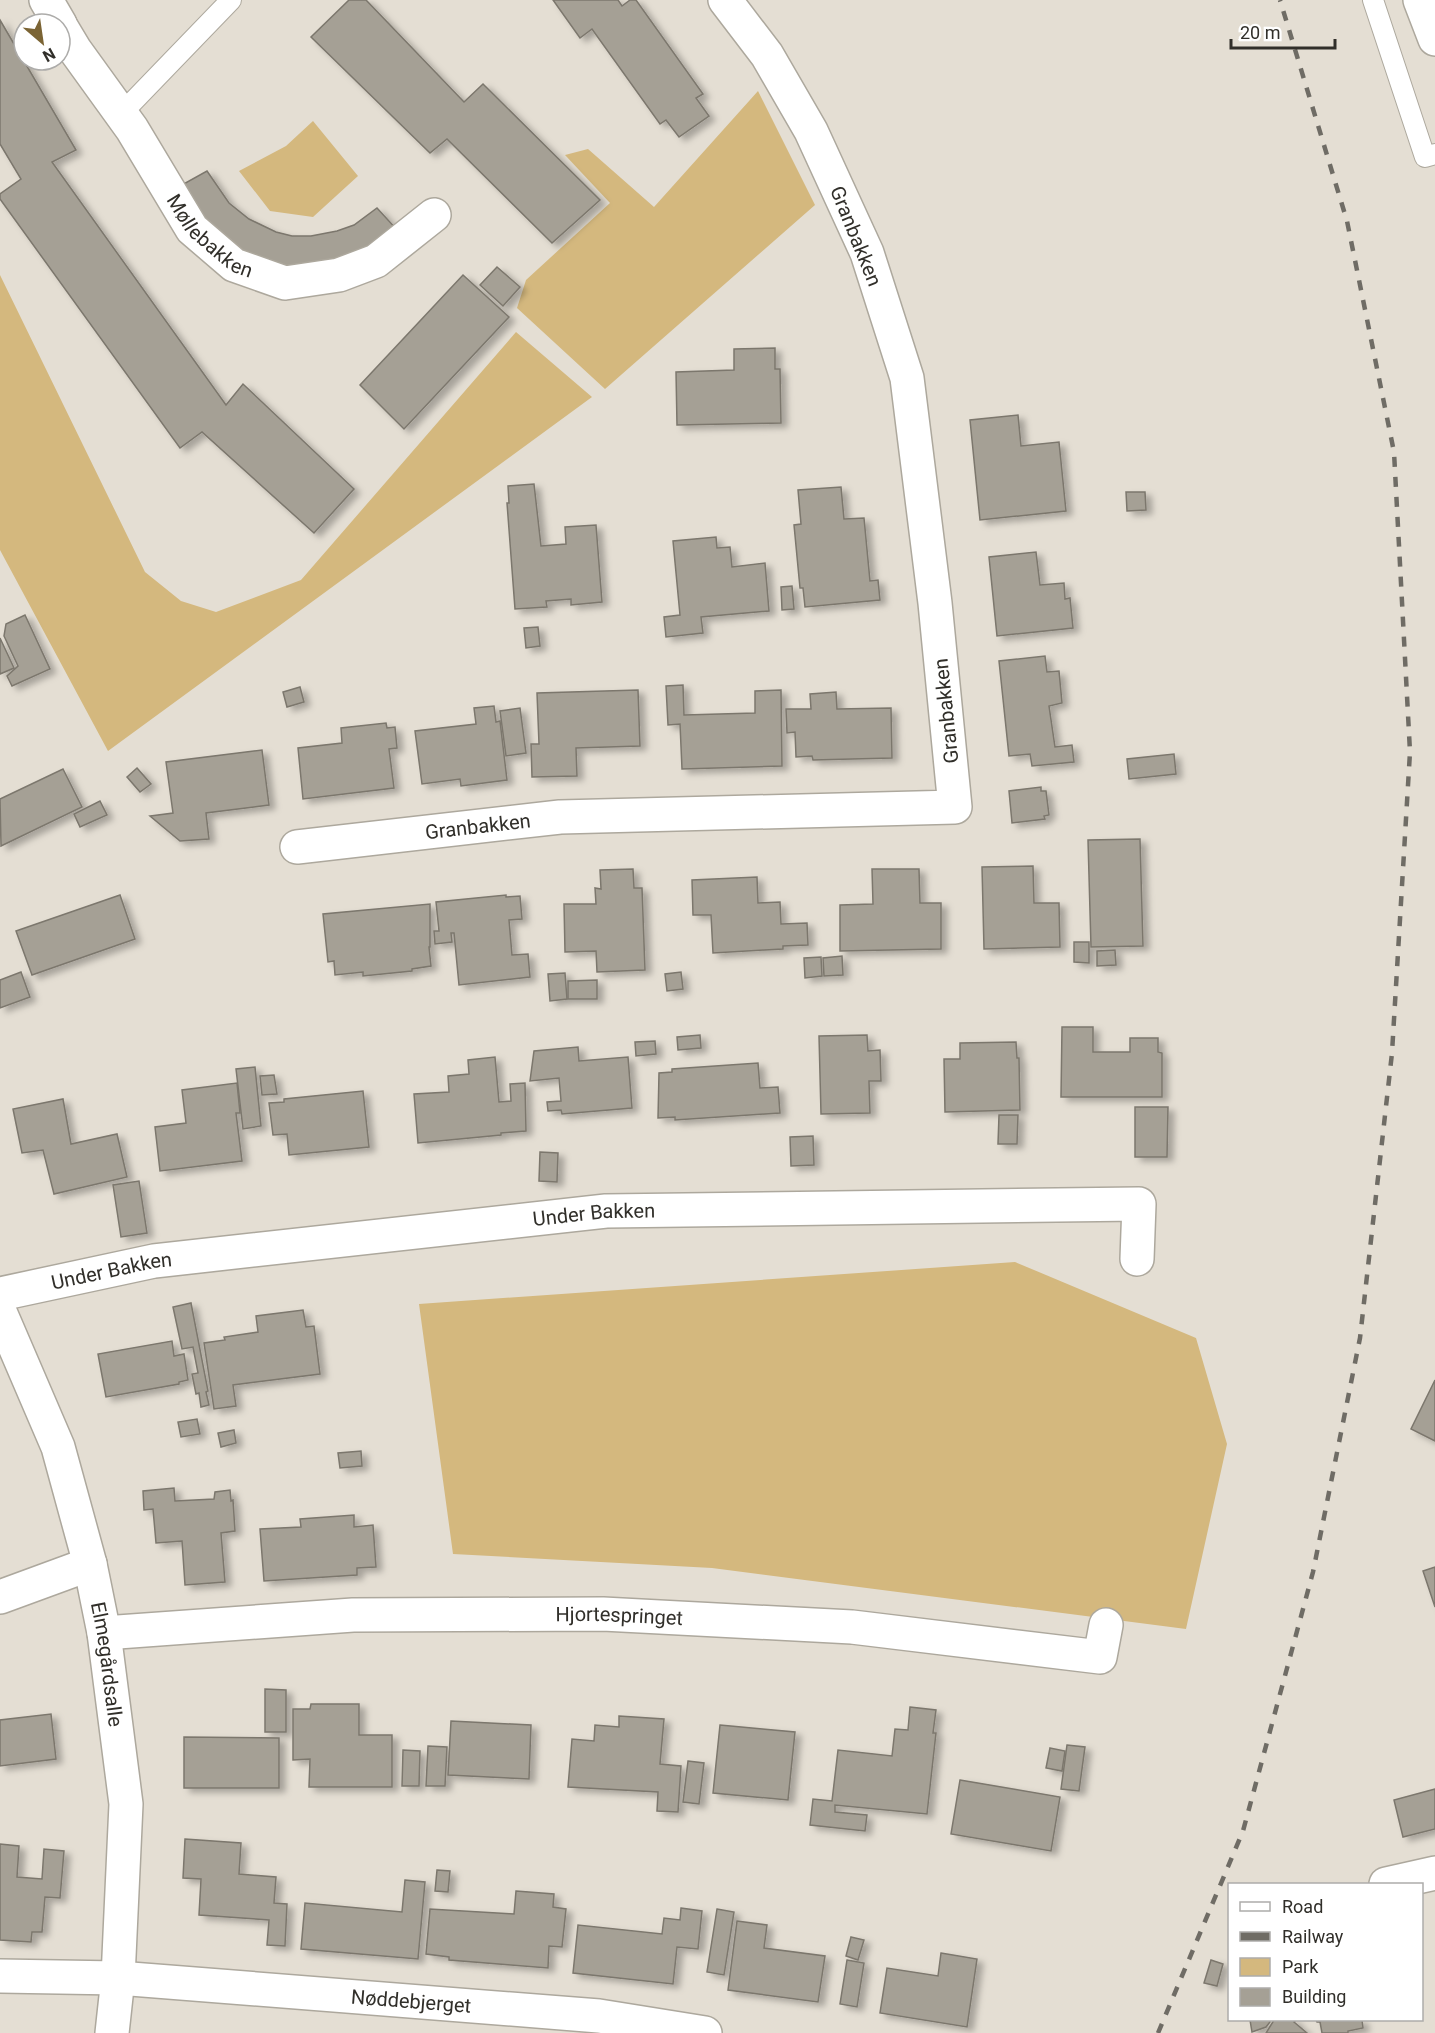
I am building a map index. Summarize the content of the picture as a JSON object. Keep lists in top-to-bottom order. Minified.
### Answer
{"streets":{"street":["Møllebakken","Granbakken","Under Bakken","Hjortespringet","Elmegårdsalle","Nøddebjerget"]},"crossings":[["Hjortespringet","Elmegårdsalle"],["Elmegårdsalle","Nøddebjerget"]],"legend":["Road","Railway","Park","Building"],"scale_bar":"20 m","north":"bottom right"}
